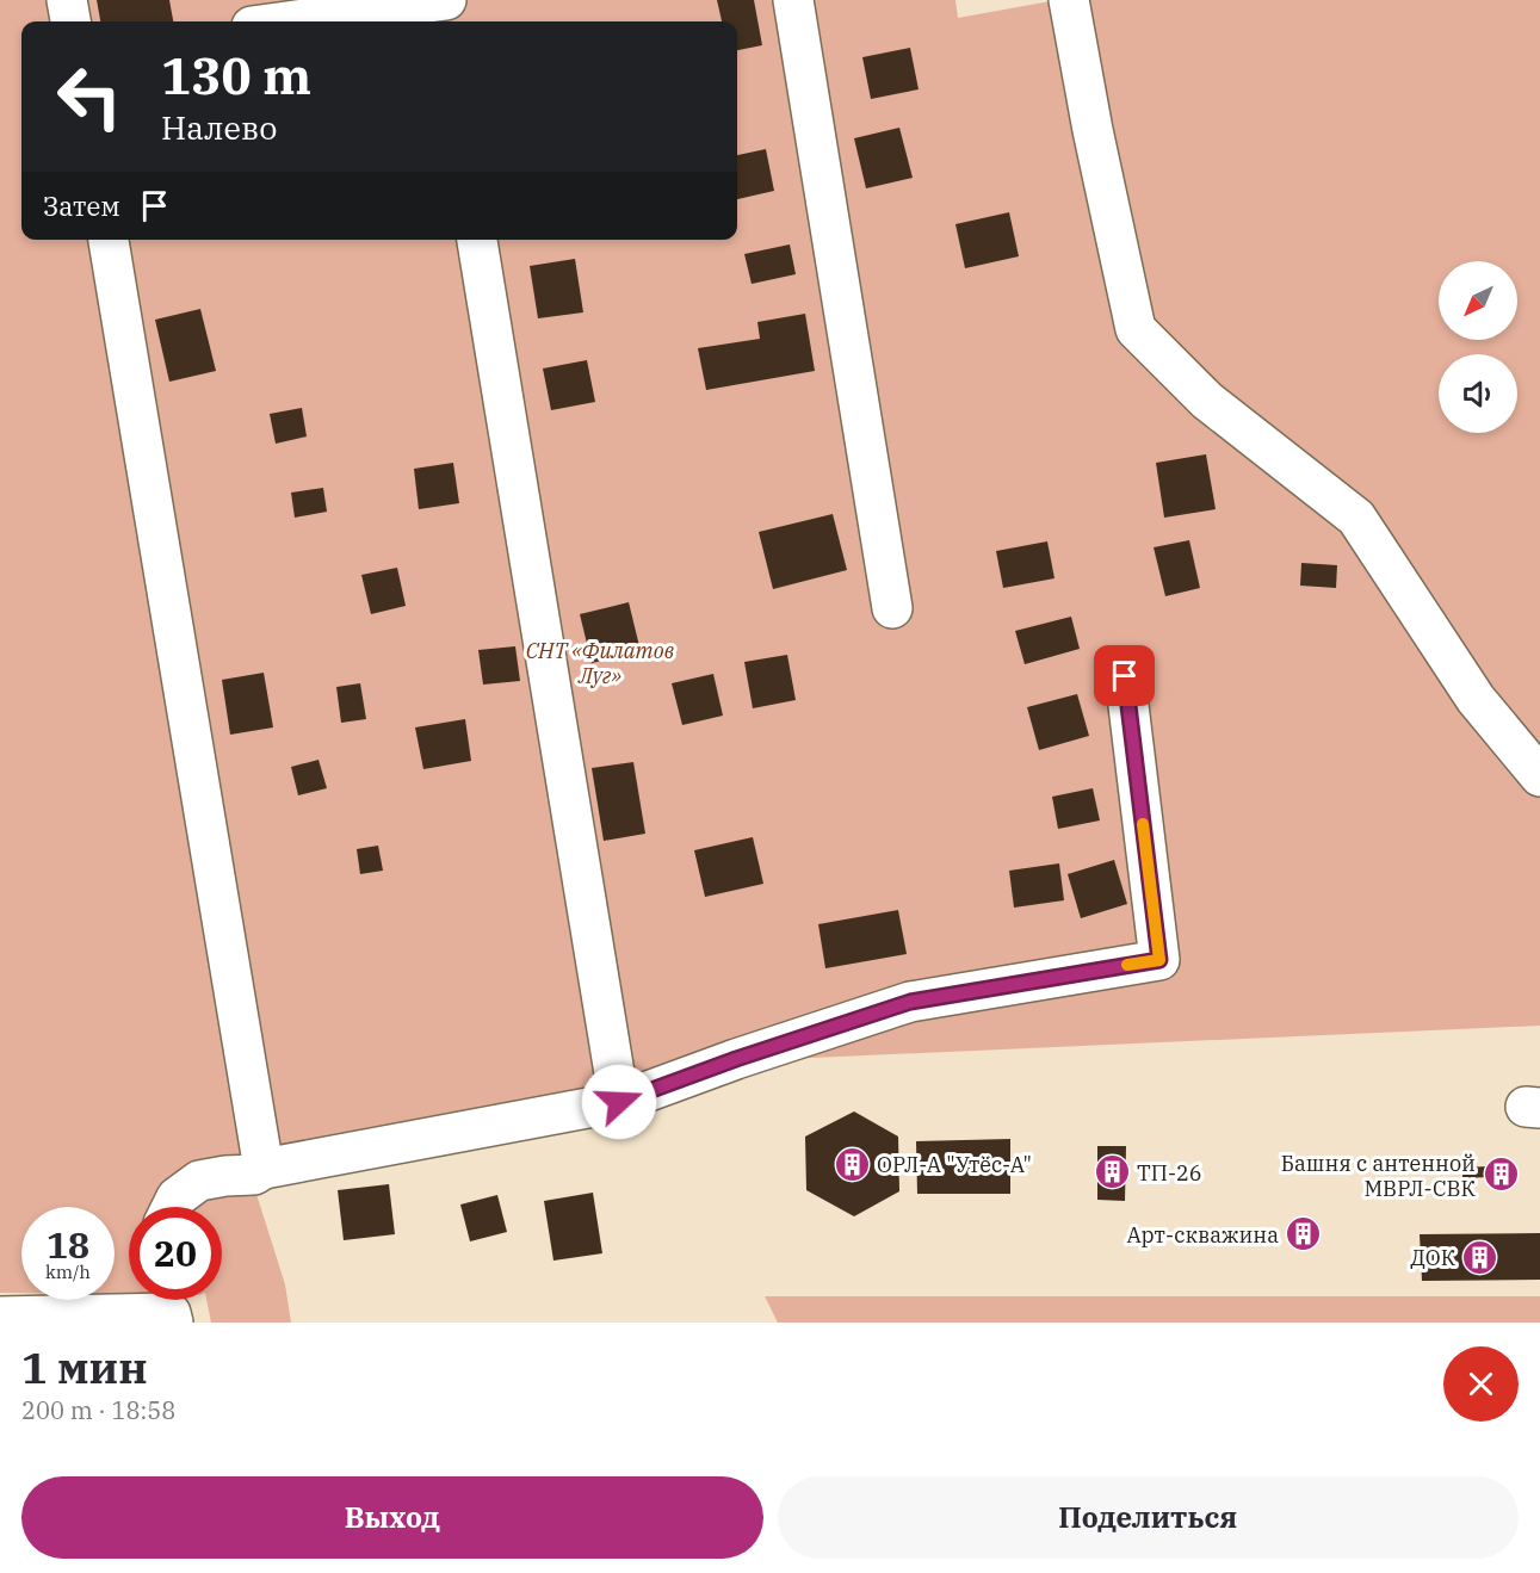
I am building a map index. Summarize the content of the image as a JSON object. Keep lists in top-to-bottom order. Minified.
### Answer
{"parks":["СНТ «Филатов Луг»"],"places":{"building":["ОРЛ-А \"Утёс-А\"","ТП-26","Башня с антенной МВРЛ-СВК","Арт-скважина","ДОК"]},"north":"bottom left","page":{"turn":["130 m","Налево"],"then":"Затем","speed":"18 km/h","limit":"20","heading":["1 мин","200 m · 18:58"],"buttons":["Выход","Поделиться"]}}
